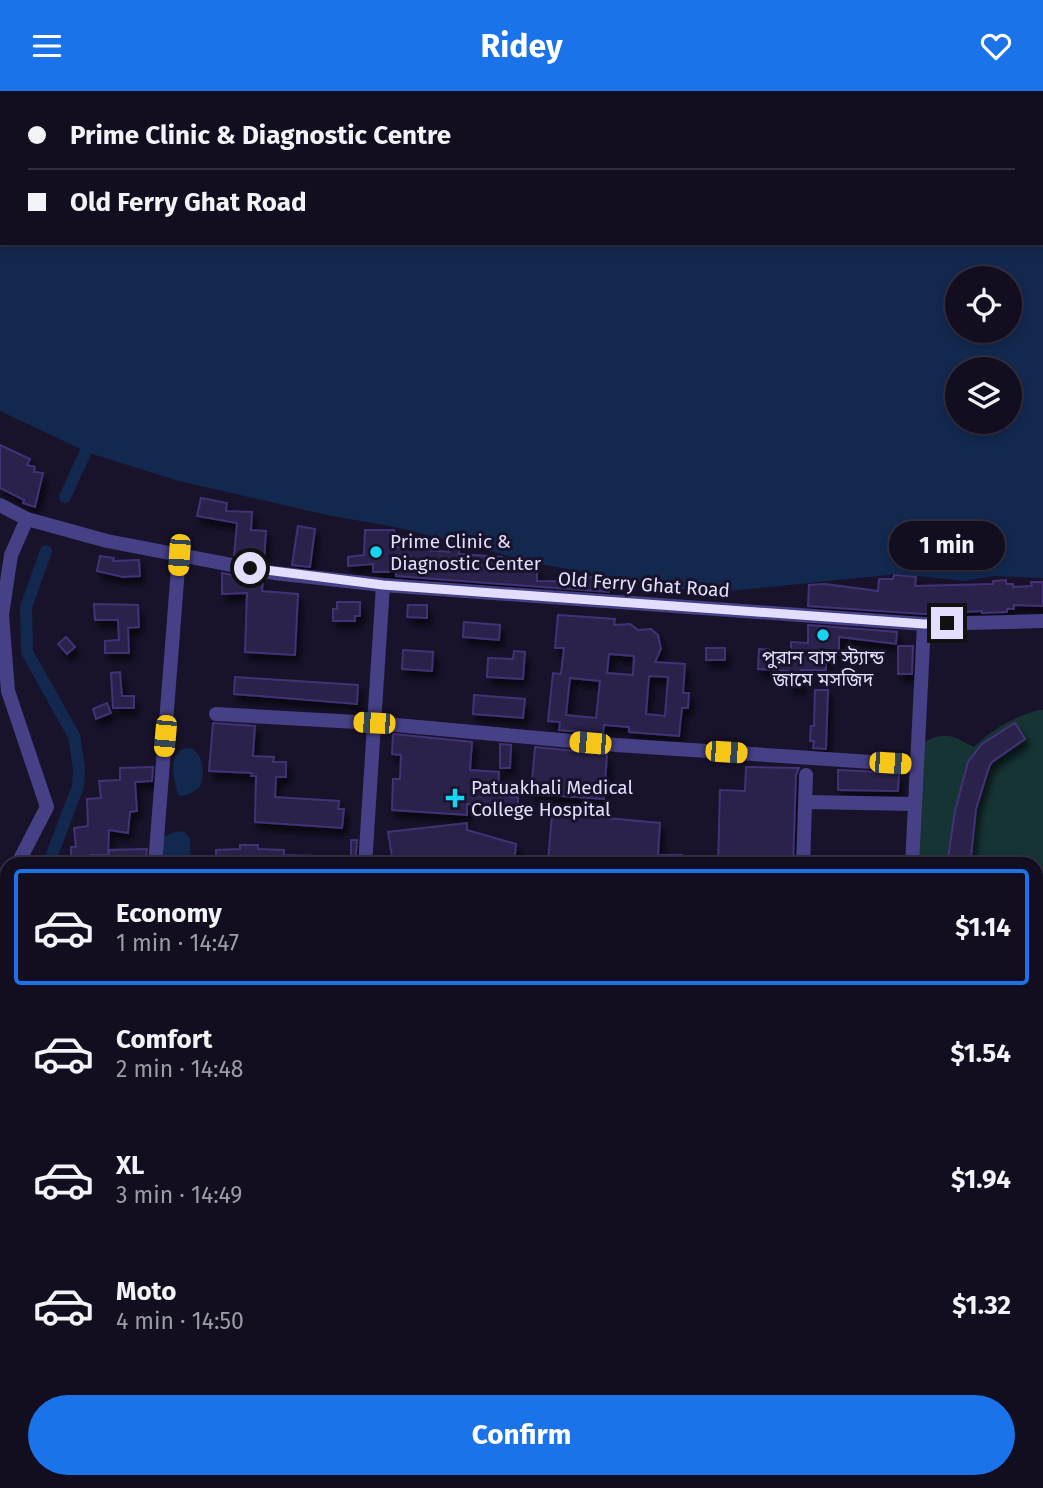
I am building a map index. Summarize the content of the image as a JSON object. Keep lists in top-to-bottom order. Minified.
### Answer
{"streets":{"street":["Old Ferry Ghat Road"]},"places":{"other":["Prime Clinic & Diagnostic Center","পুরান বাস স্ট্যান্ড জামে মসজিদ"],"health":["Patuakhali Medical College Hospital"]},"page":{"header":"Ridey","banner":["Prime Clinic & Diagnostic Centre","Old Ferry Ghat Road"],"bubble":"1 min","list":[{"name":"Economy","note":"1 min · 14:47","value":"$1.14"},{"name":"Comfort","note":"2 min · 14:48","value":"$1.54"},{"name":"XL","note":"3 min · 14:49","value":"$1.94"},{"name":"Moto","note":"4 min · 14:50","value":"$1.32"}],"buttons":"Confirm"}}
